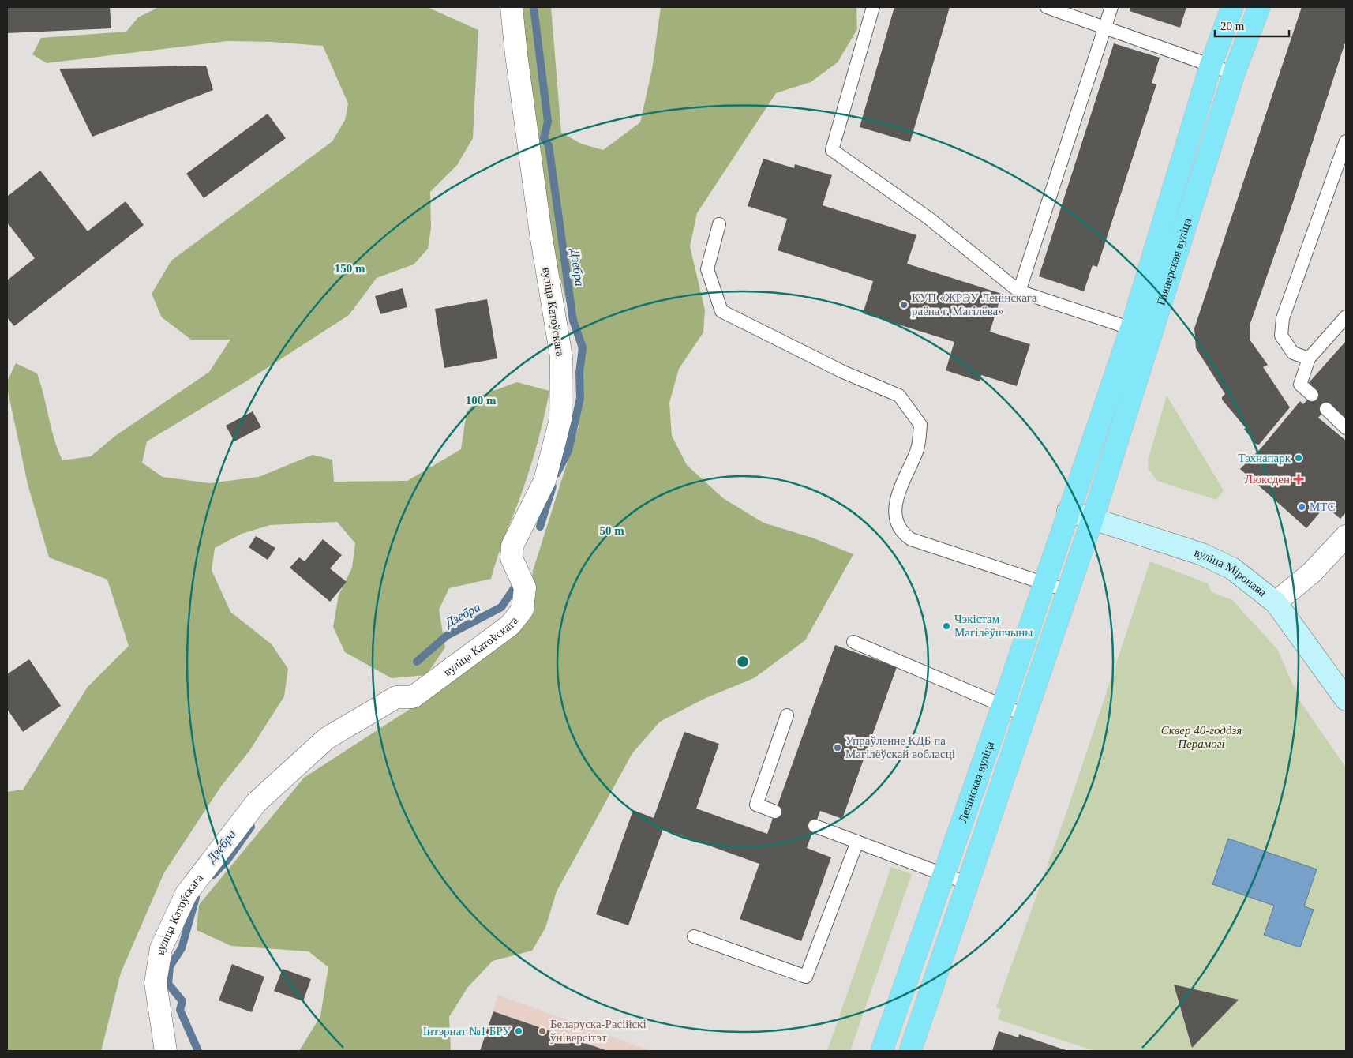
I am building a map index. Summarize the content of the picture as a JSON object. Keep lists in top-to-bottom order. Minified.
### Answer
{"streets":{"main road":["Піянерская вуліца","Ленінская вуліца"],"street":["вуліца Катоўскага","вуліца Міронава"]},"crossings":[["Піянерская вуліца","вуліца Міронава"],["Піянерская вуліца","Ленінская вуліца"],["вуліца Міронава","Ленінская вуліца"]],"water":["Дзебра"],"parks":["Сквер 40-годдзя Перамогі"],"places":{"other":["КУП «ЖРЭУ Ленінскага раёна г. Магілёва»","Тэхнапарк","МТС","Чэкістам Магілёўшчыны","Упраўленне КДБ па Магілёўскай вобласці","Інтэрнат №1 БРУ","Беларуска-Расійскі ўніверсітэт"],"health":["Люксден"]},"scale_bar":"20 m","rings":["150 m","100 m","50 m"]}
